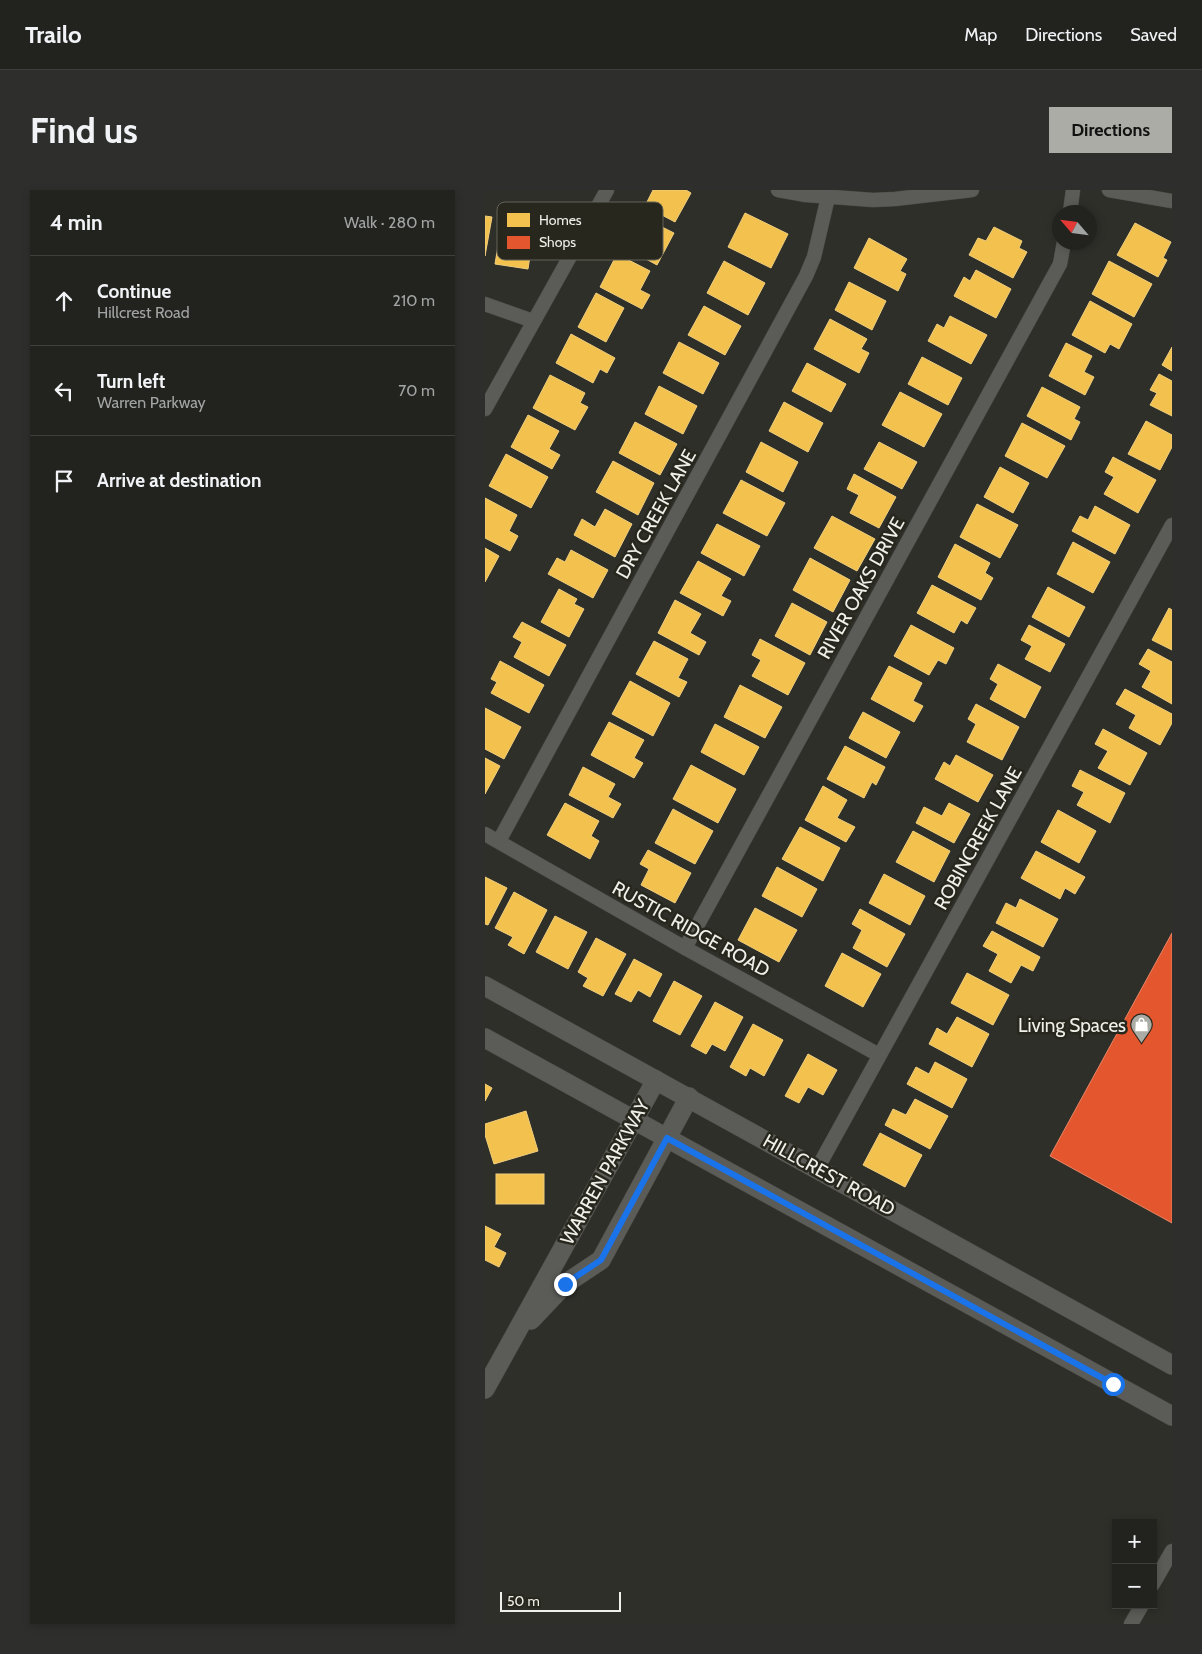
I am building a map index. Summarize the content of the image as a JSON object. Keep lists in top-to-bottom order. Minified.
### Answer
{"streets":{"main road":["WARREN PARKWAY","HILLCREST ROAD"],"street":["DRY CREEK LANE","RIVER OAKS DRIVE","ROBINCREEK LANE","RUSTIC RIDGE ROAD"]},"crossings":[["DRY CREEK LANE","RUSTIC RIDGE ROAD"],["RIVER OAKS DRIVE","RUSTIC RIDGE ROAD"],["ROBINCREEK LANE","RUSTIC RIDGE ROAD"],["ROBINCREEK LANE","HILLCREST ROAD"],["WARREN PARKWAY","HILLCREST ROAD"]],"places":{"shop":["Living Spaces"]},"legend":["Homes","Shops"],"scale_bar":"50 m","north":"top left","page":{"header":"Trailo","nav":["Map","Directions","Saved"],"buttons":"Directions","title":"Find us","heading":["4 min","Walk · 280 m"],"list":[["Continue","Hillcrest Road","210 m"],["Turn left","Warren Parkway","70 m"],"Arrive at destination"],"map_buttons":["+","−"],"scale":"50 m"}}
